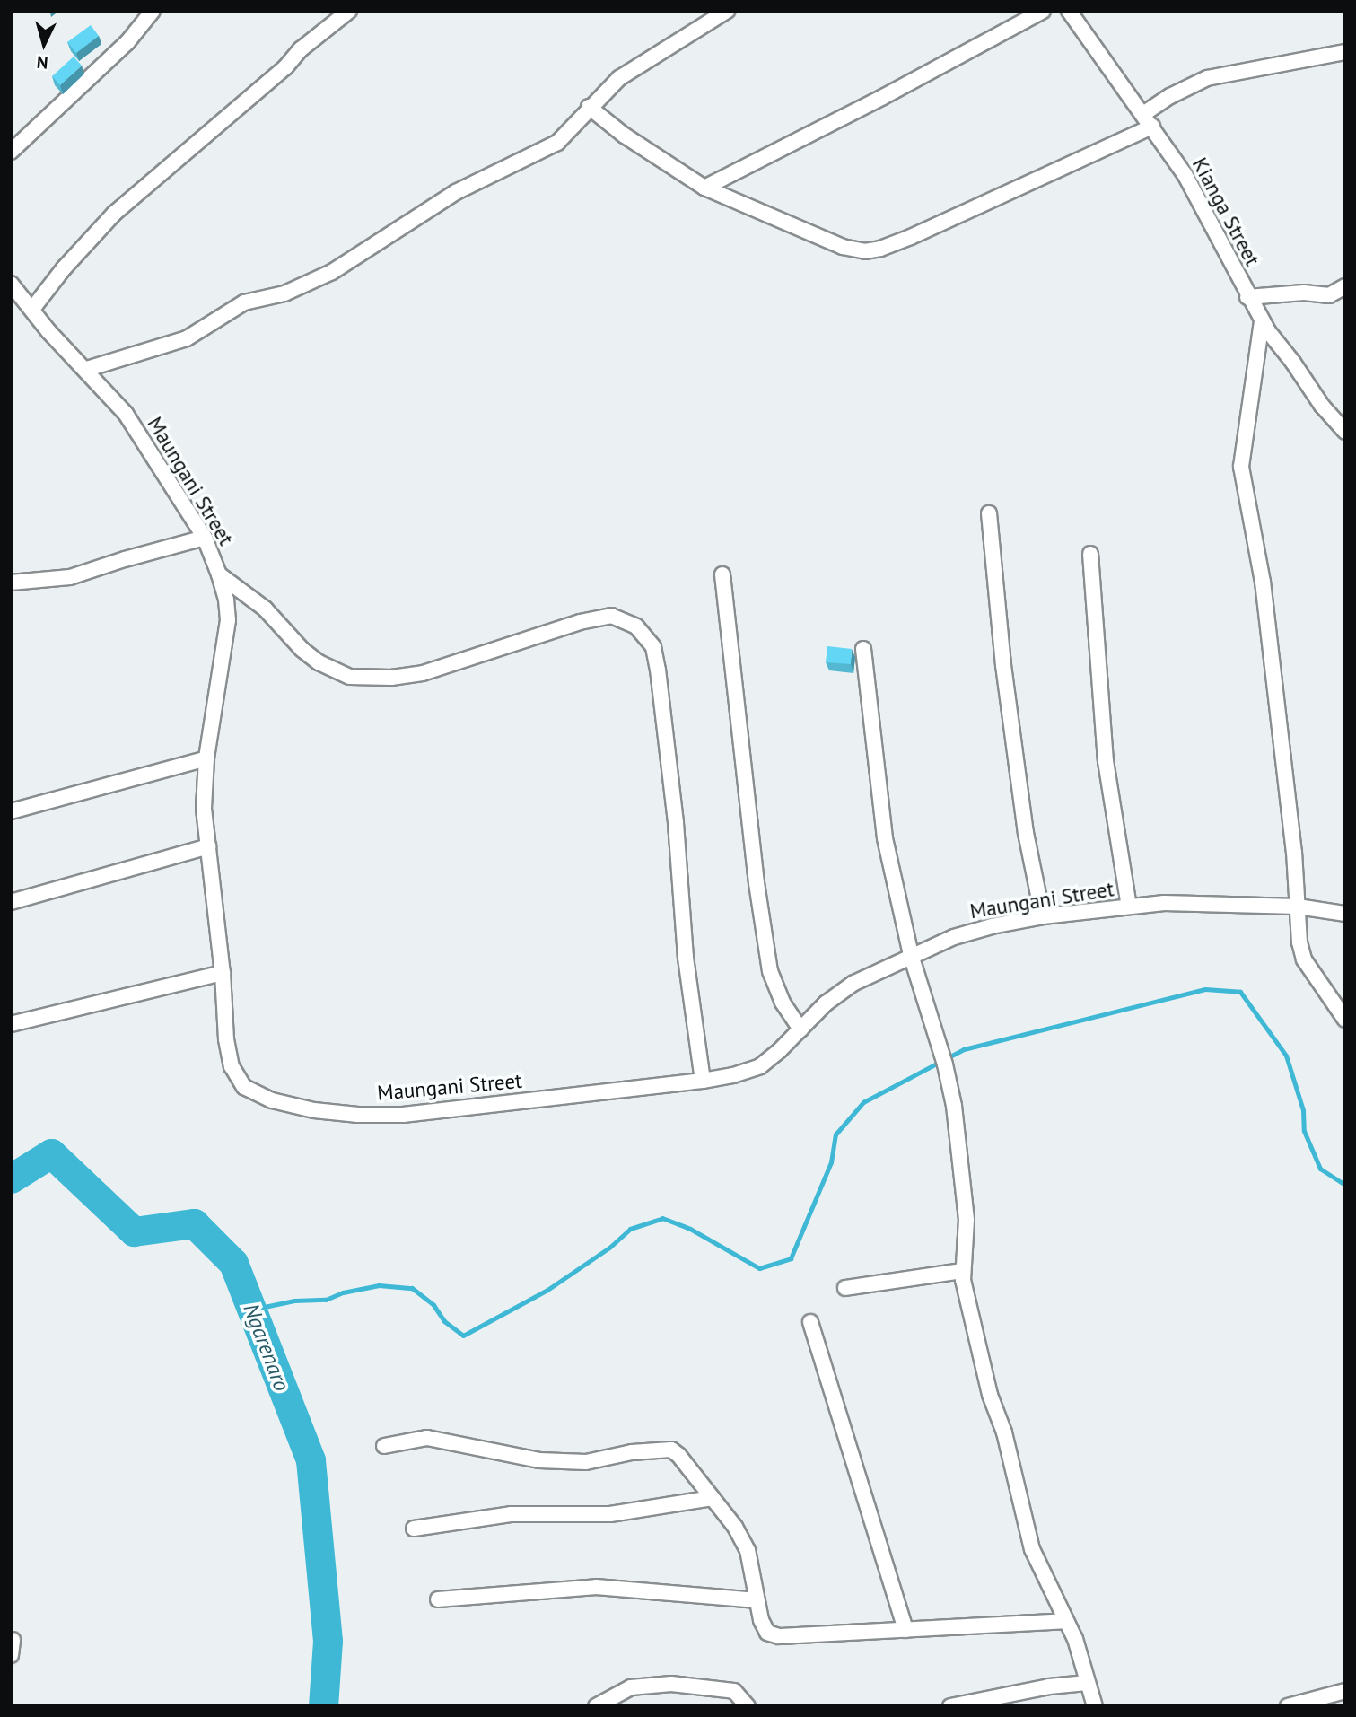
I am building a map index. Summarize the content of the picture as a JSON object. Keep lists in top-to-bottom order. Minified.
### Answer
{"streets":{"street":["Kianga Street","Maungani Street"]},"water":["Ngarenaro"],"north":"bottom"}
